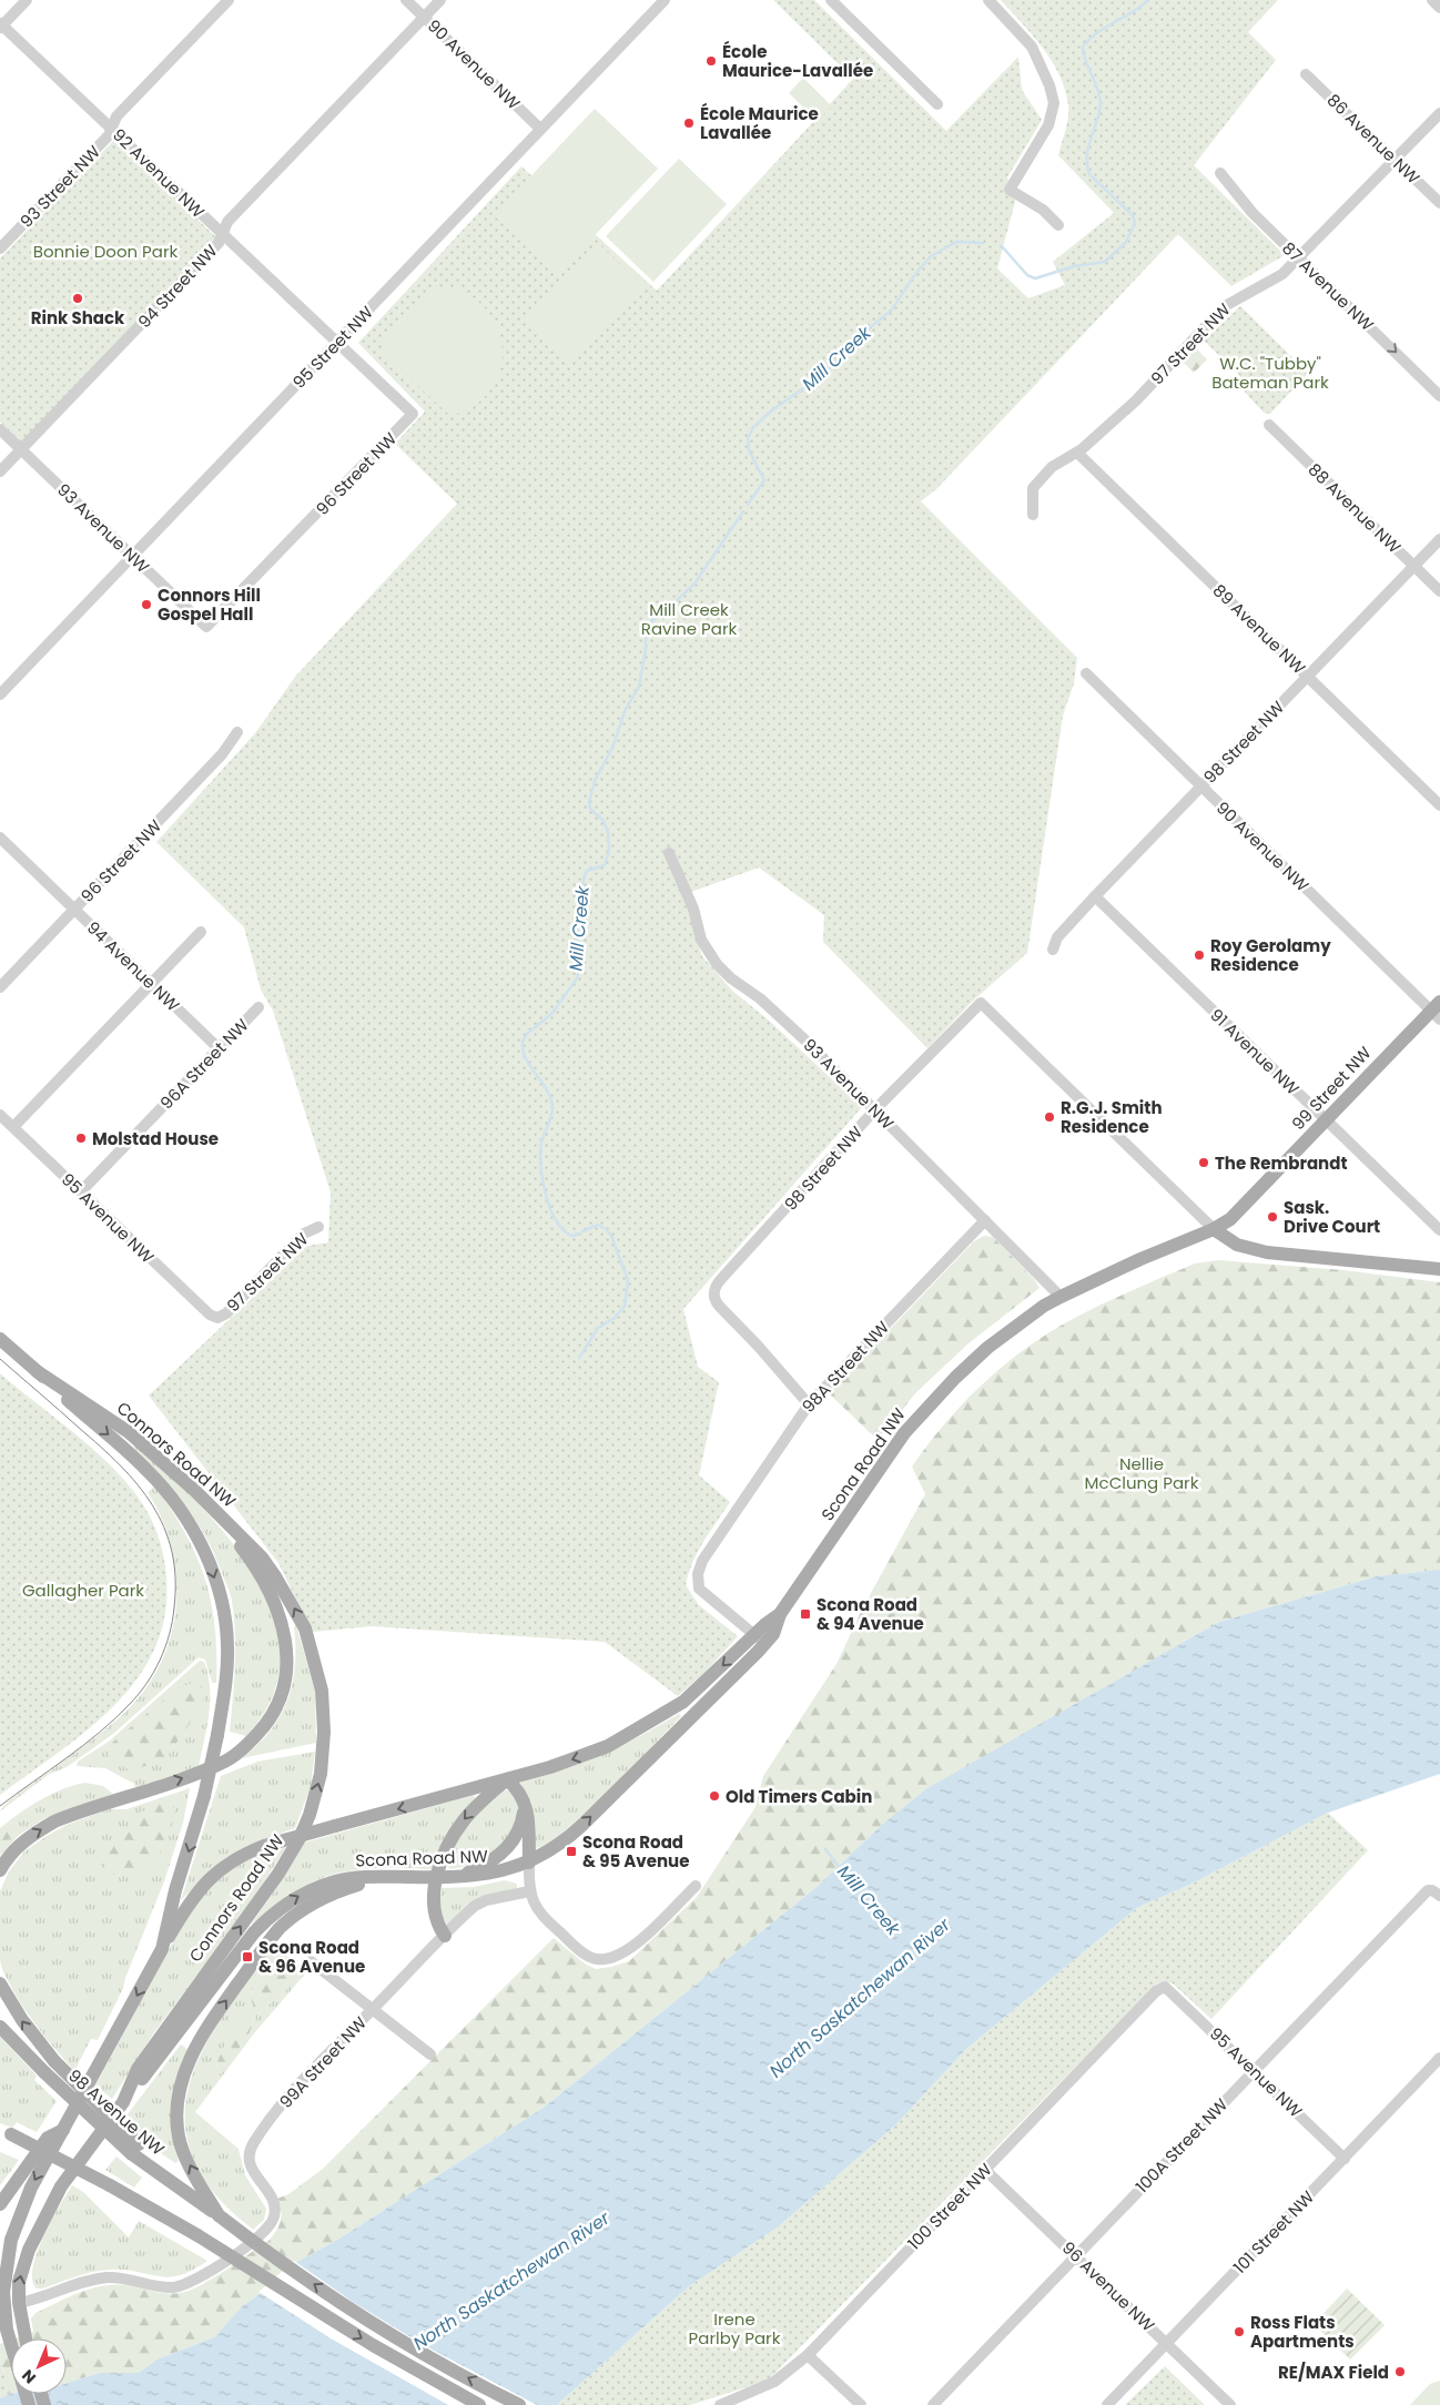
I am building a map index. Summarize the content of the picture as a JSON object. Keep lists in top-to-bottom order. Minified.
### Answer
{"streets":{"main road":["99 Street NW","Connors Road NW","Scona Road NW","98 Avenue NW"],"street":["90 Avenue NW","86 Avenue NW","92 Avenue NW","93 Street NW","94 Street NW","87 Avenue NW","97 Street NW","95 Street NW","96 Street NW","88 Avenue NW","93 Avenue NW","89 Avenue NW","98 Street NW","94 Avenue NW","91 Avenue NW","96A Street NW","95 Avenue NW","98A Street NW","99A Street NW","100A Street NW","100 Street NW","101 Street NW","96 Avenue NW"]},"crossings":[["90 Avenue NW","94 Street NW"],["90 Avenue NW","95 Street NW"],["90 Avenue NW","98 Street NW"],["90 Avenue NW","99 Street NW"],["86 Avenue NW","97 Street NW"],["92 Avenue NW","93 Street NW"],["92 Avenue NW","94 Street NW"],["92 Avenue NW","95 Street NW"],["92 Avenue NW","96 Street NW"],["94 Street NW","93 Avenue NW"],["87 Avenue NW","97 Street NW"],["97 Street NW","89 Avenue NW"],["97 Street NW","95 Avenue NW"],["95 Street NW","93 Avenue NW"],["96 Street NW","93 Avenue NW"],["96 Street NW","94 Avenue NW"],["88 Avenue NW","98 Street NW"],["93 Avenue NW","98 Street NW"],["93 Avenue NW","98A Street NW"],["93 Avenue NW","Scona Road NW"],["89 Avenue NW","98 Street NW"],["98 Street NW","91 Avenue NW"],["98 Street NW","98A Street NW"],["98 Street NW","Scona Road NW"],["94 Avenue NW","96A Street NW"],["91 Avenue NW","99 Street NW"],["96A Street NW","95 Avenue NW"],["99 Street NW","Scona Road NW"],["95 Avenue NW","100A Street NW"],["95 Avenue NW","100 Street NW"],["95 Avenue NW","101 Street NW"],["98A Street NW","Scona Road NW"],["Connors Road NW","Scona Road NW"],["Connors Road NW","99A Street NW"],["100A Street NW","96 Avenue NW"],["100 Street NW","96 Avenue NW"],["101 Street NW","96 Avenue NW"]],"one_way":["87 Avenue NW"],"water":["Mill Creek","North Saskatchewan River"],"parks":["Bonnie Doon Park","W.C. \"Tubby\" Bateman Park","Mill Creek Ravine Park","Nellie McClung Park","Gallagher Park","Irene Parlby Park"],"places":{"other":["École Maurice-Lavallée","École Maurice Lavallée","Rink Shack","Connors Hill Gospel Hall","Roy Gerolamy Residence","R.G.J. Smith Residence","Molstad House","The Rembrandt","Sask. Drive Court","Old Timers Cabin","Ross Flats Apartments","RE/MAX Field"],"transit":["Scona Road & 94 Avenue","Scona Road & 95 Avenue","Scona Road & 96 Avenue"]},"north":"bottom left"}
